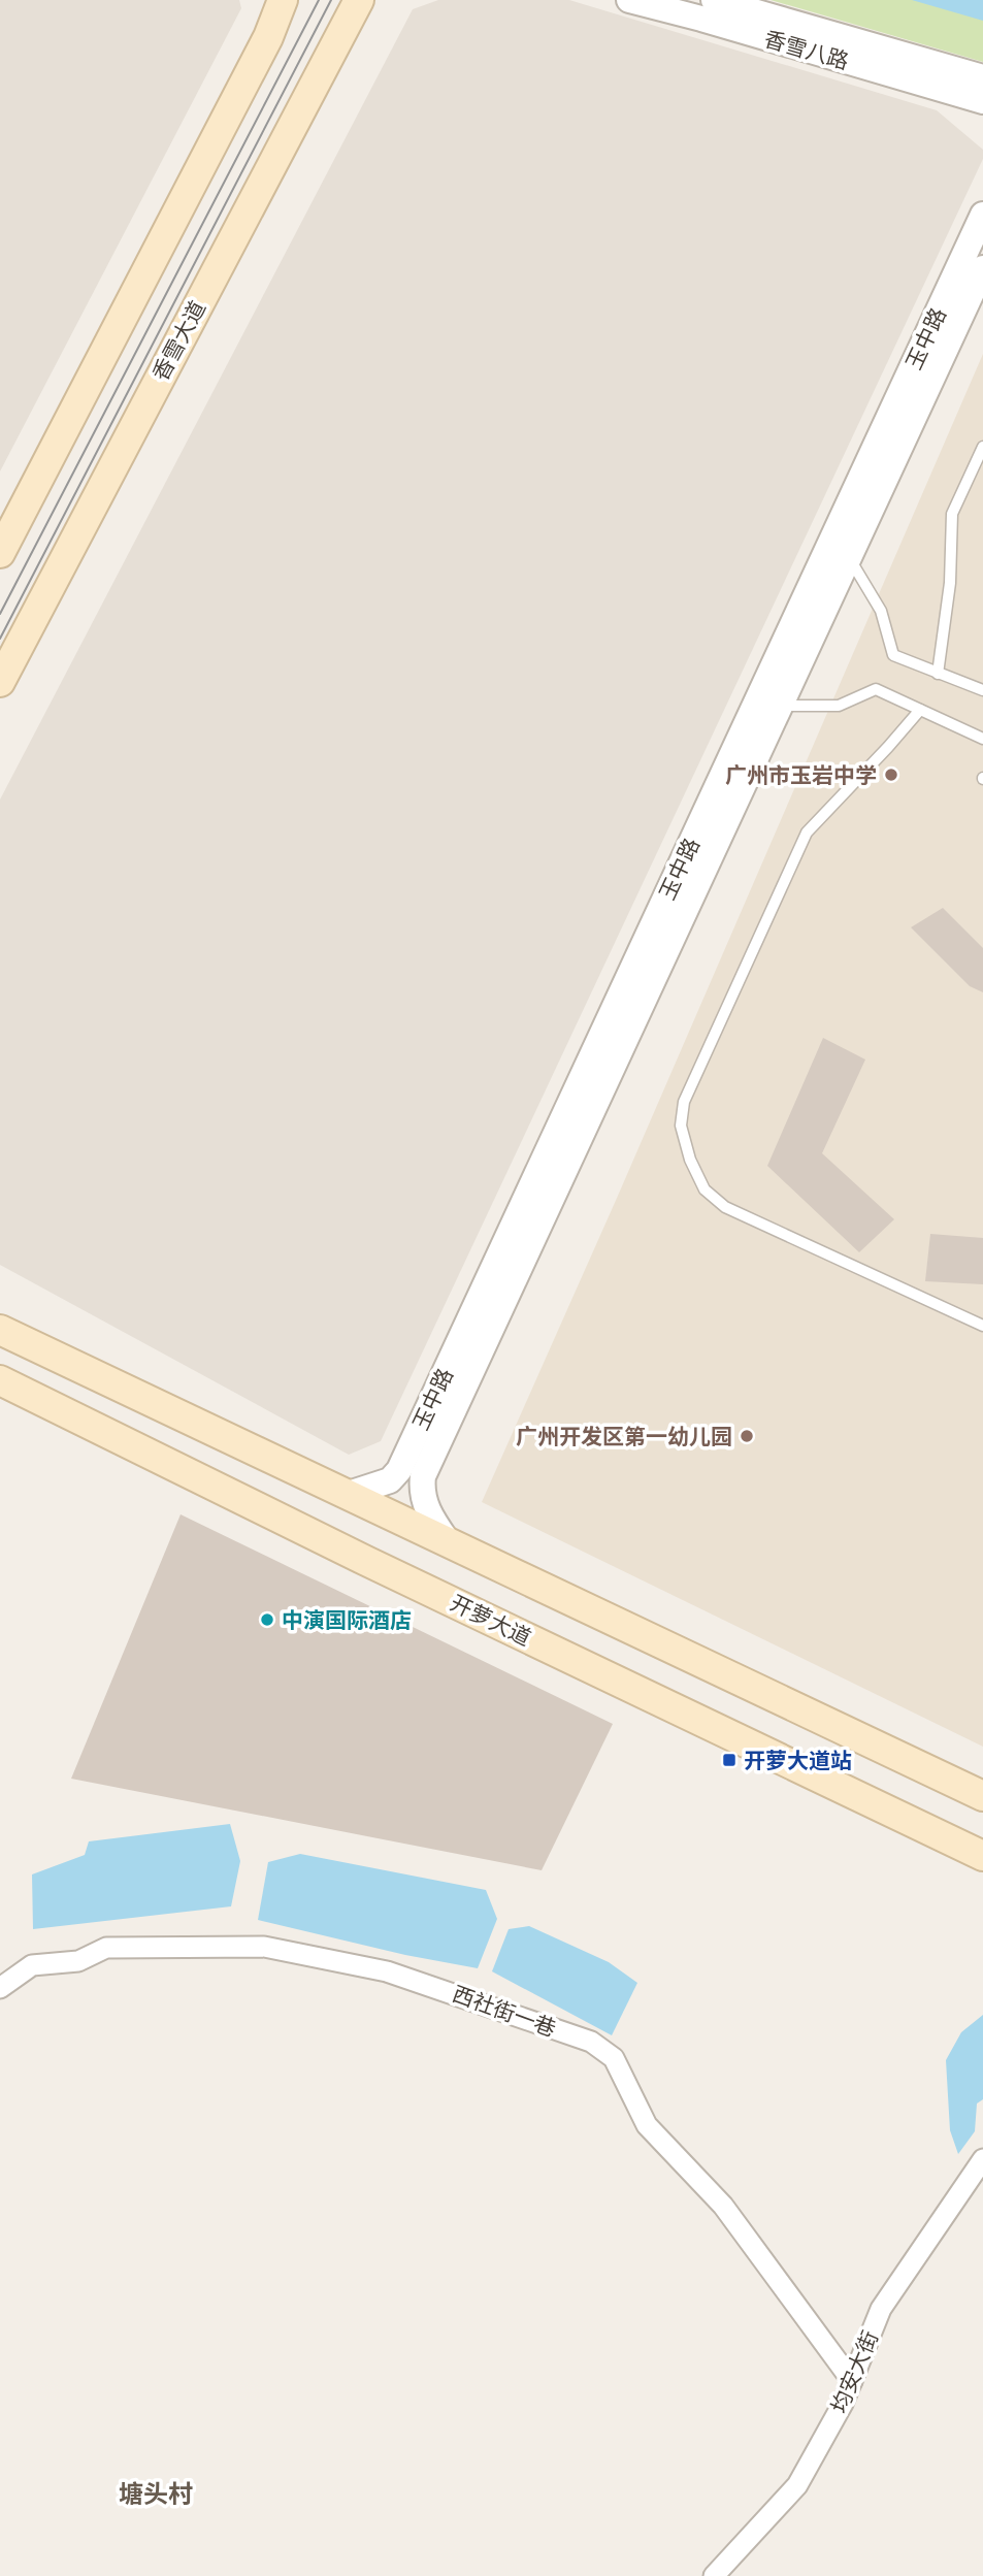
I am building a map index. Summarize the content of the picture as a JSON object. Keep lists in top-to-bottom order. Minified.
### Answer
{"streets":{"main road":["香雪大道","开萝大道"],"street":["香雪八路","玉中路","西社街一巷","均安大街"]},"crossings":[["西社街一巷","均安大街"]],"districts":["塘头村"],"places":{"other":["广州市玉岩中学","广州开发区第一幼儿园","中演国际酒店"],"transit":["开萝大道站"]}}
